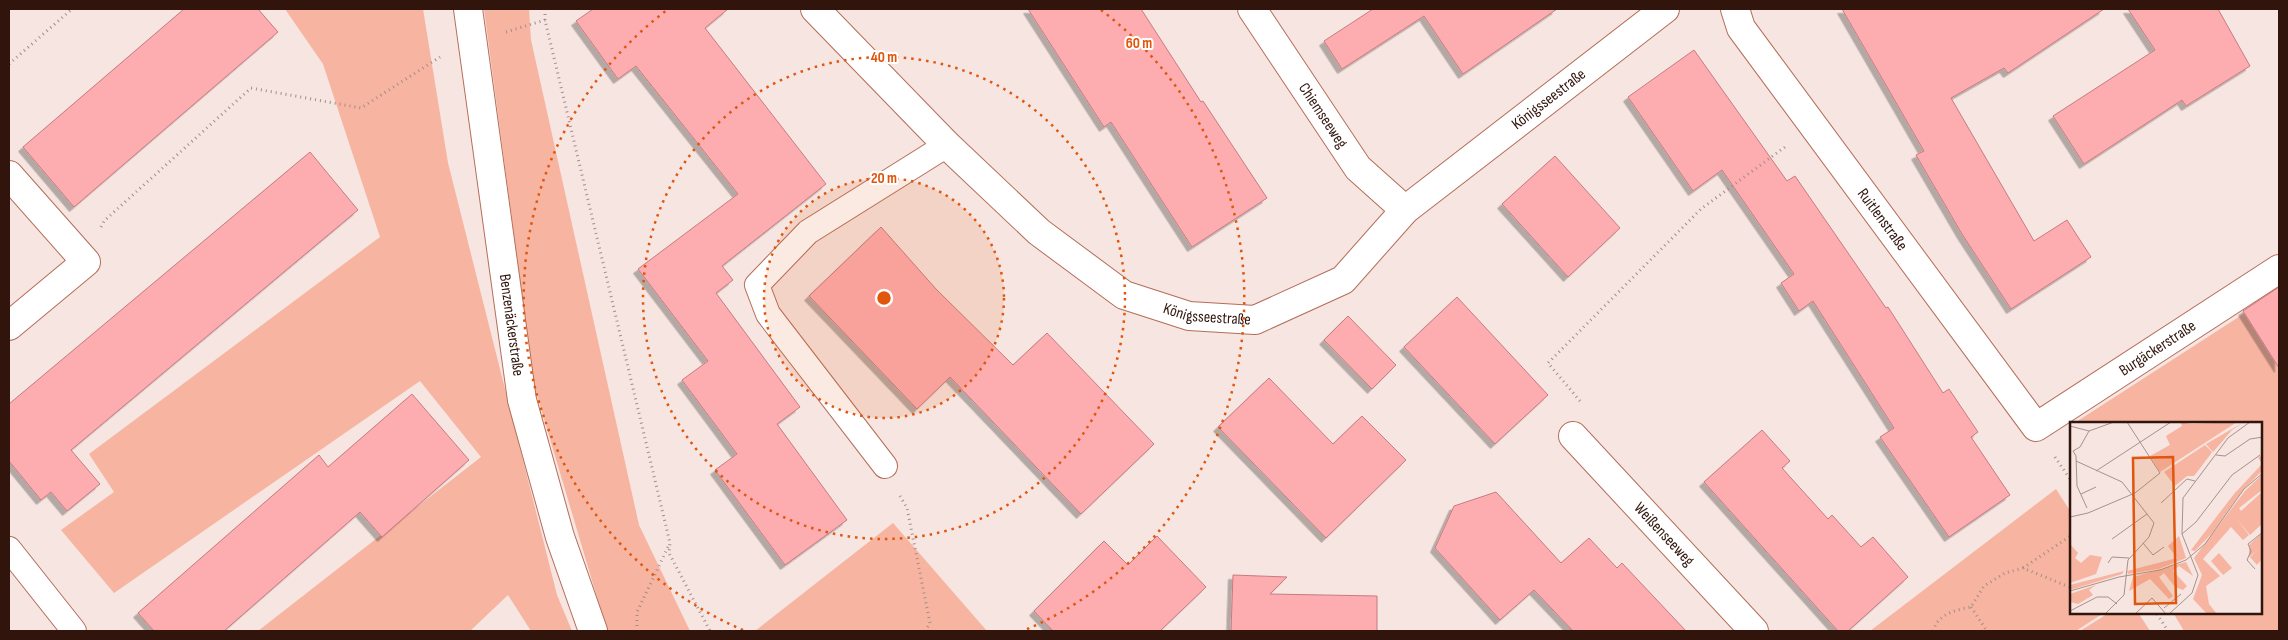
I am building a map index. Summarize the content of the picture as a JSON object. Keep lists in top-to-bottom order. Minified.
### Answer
{"streets":{"street":["Königsseestraße","Chiemseeweg","Ruitlenstraße","Benzenäckerstraße","Burgäckerstraße","Weißenseeweg"]},"crossings":[["Königsseestraße","Chiemseeweg"],["Ruitlenstraße","Burgäckerstraße"]],"rings":["60 m","40 m","20 m"]}
